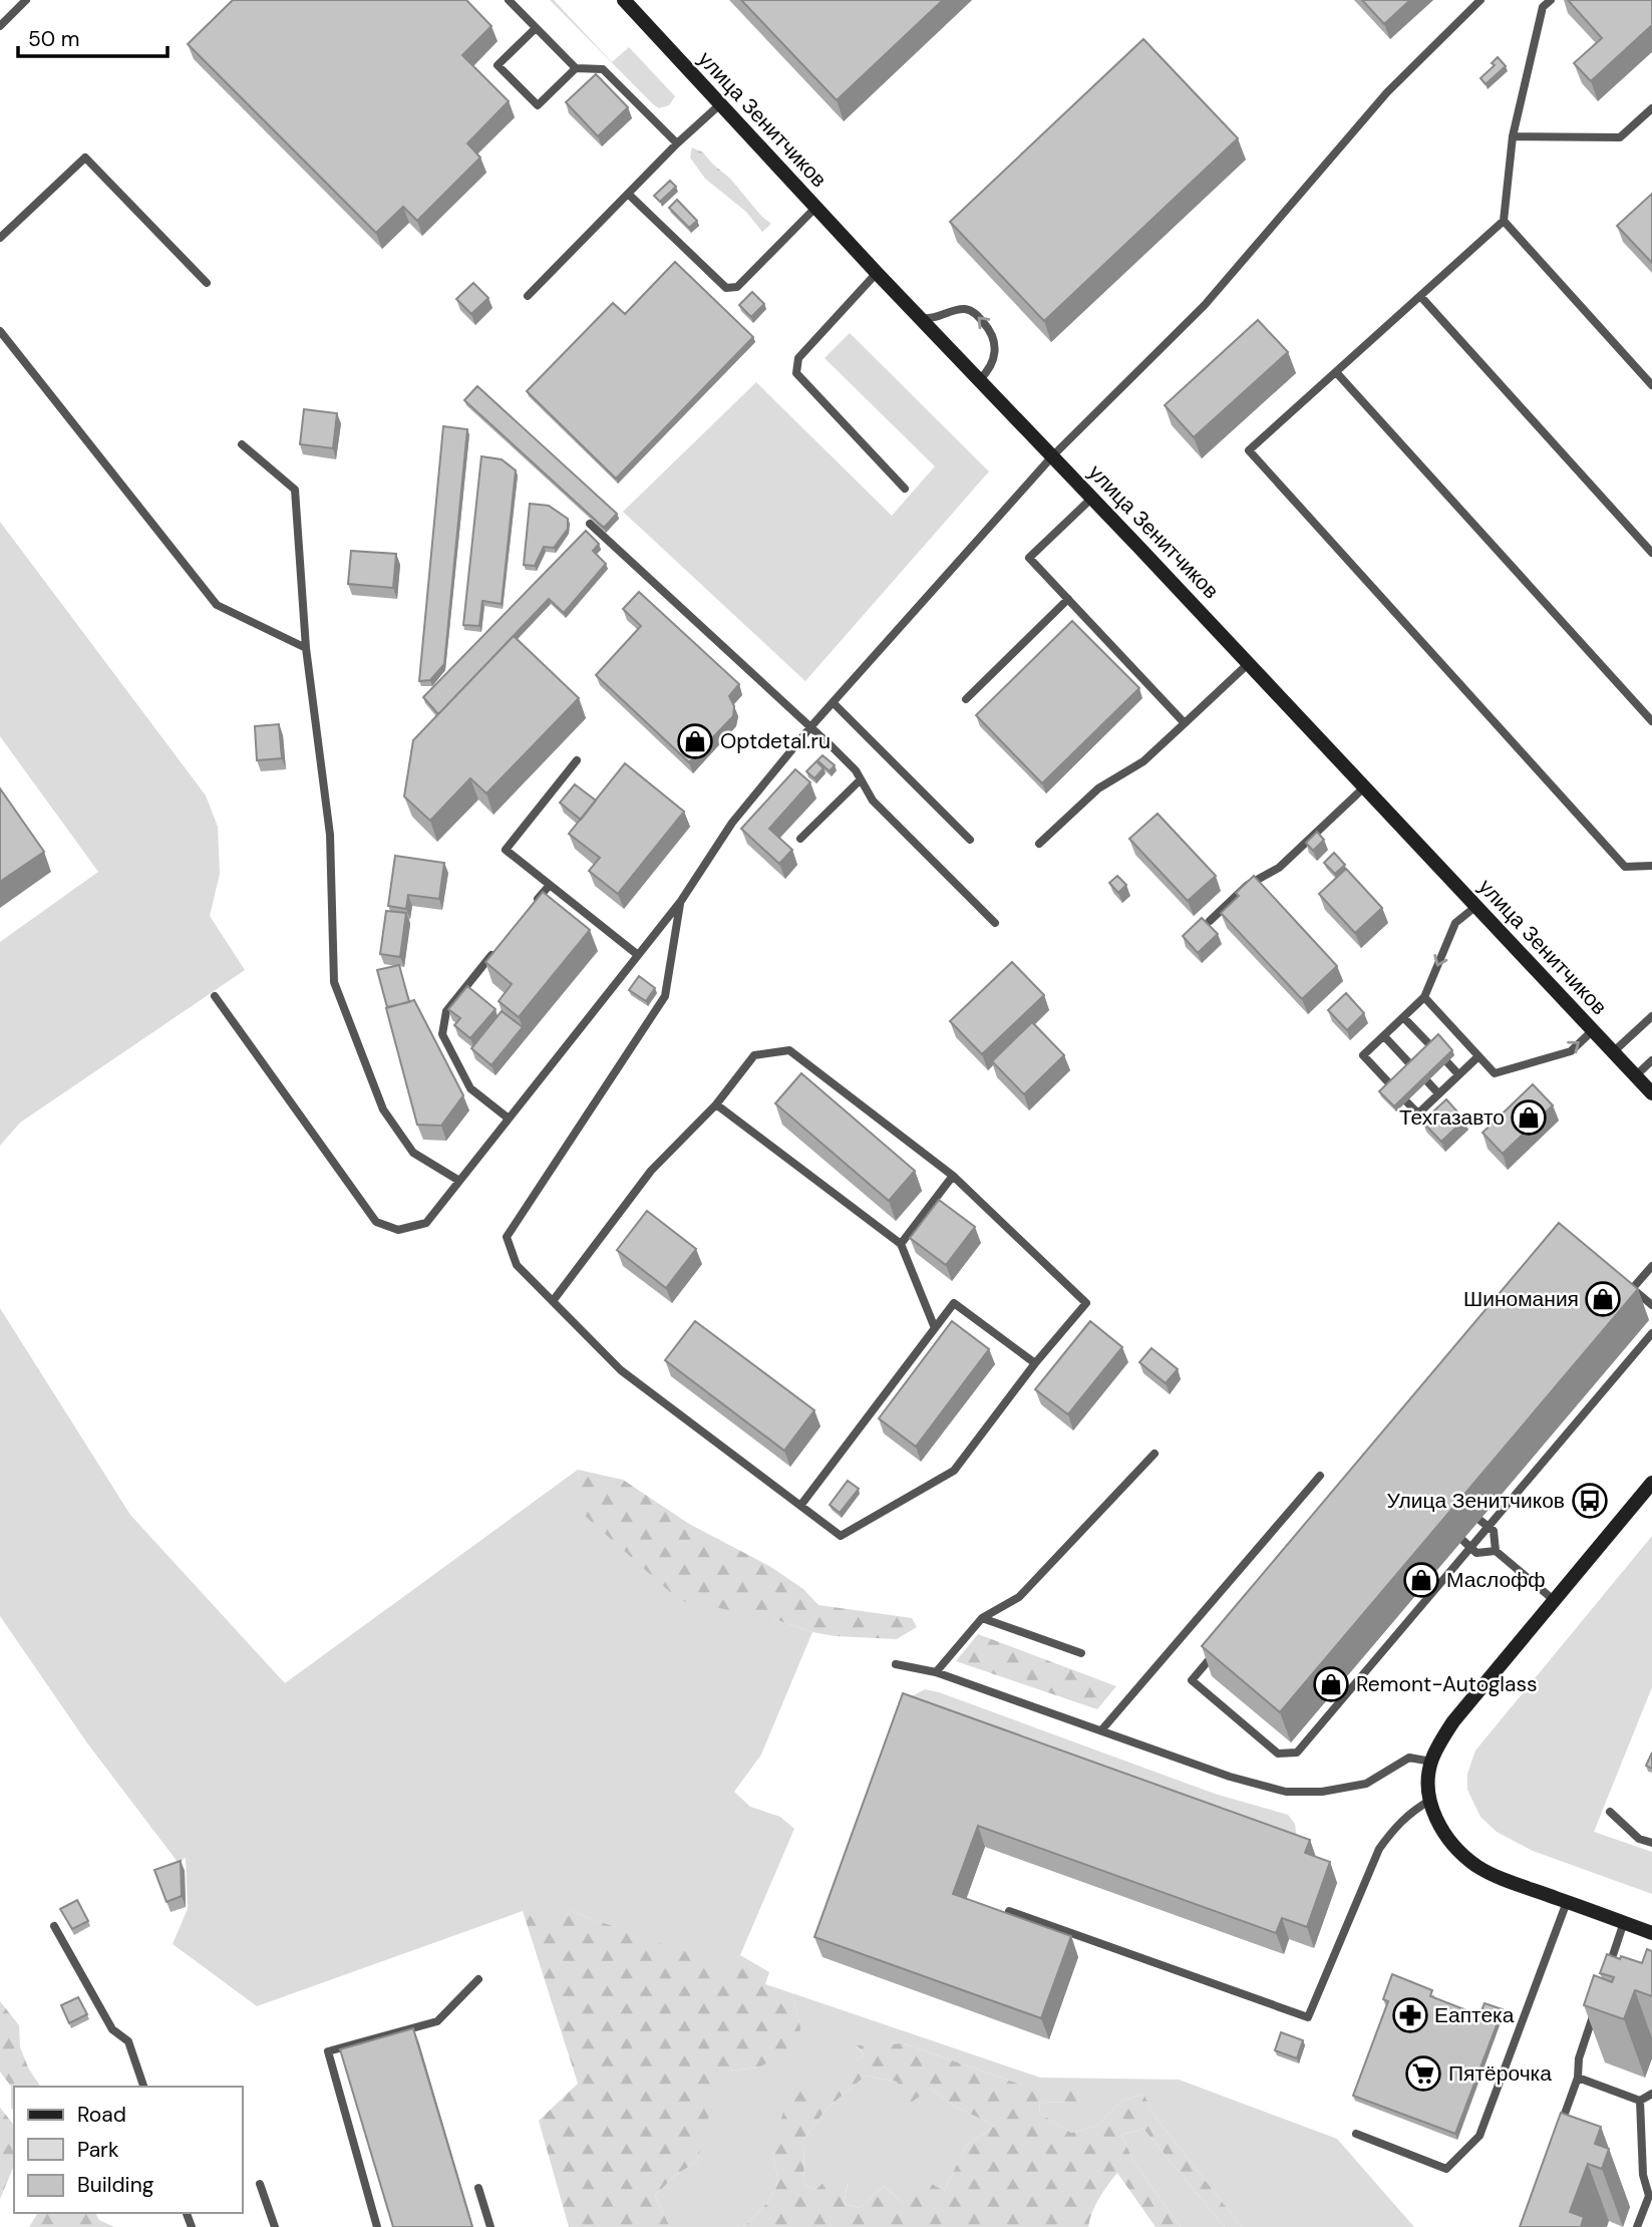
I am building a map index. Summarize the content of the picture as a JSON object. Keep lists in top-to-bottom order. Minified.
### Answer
{"streets":{"street":["улица Зенитчиков"]},"places":{"shop":["Optdetal.ru","Техгазавто","Шиномания","Маслофф","Remont-Autoglass"],"bus stop":["Улица Зенитчиков"],"pharmacy":["Еаптека"],"supermarket":["Пятёрочка"]},"legend":["Road","Park","Building"],"scale_bar":"50 m"}
